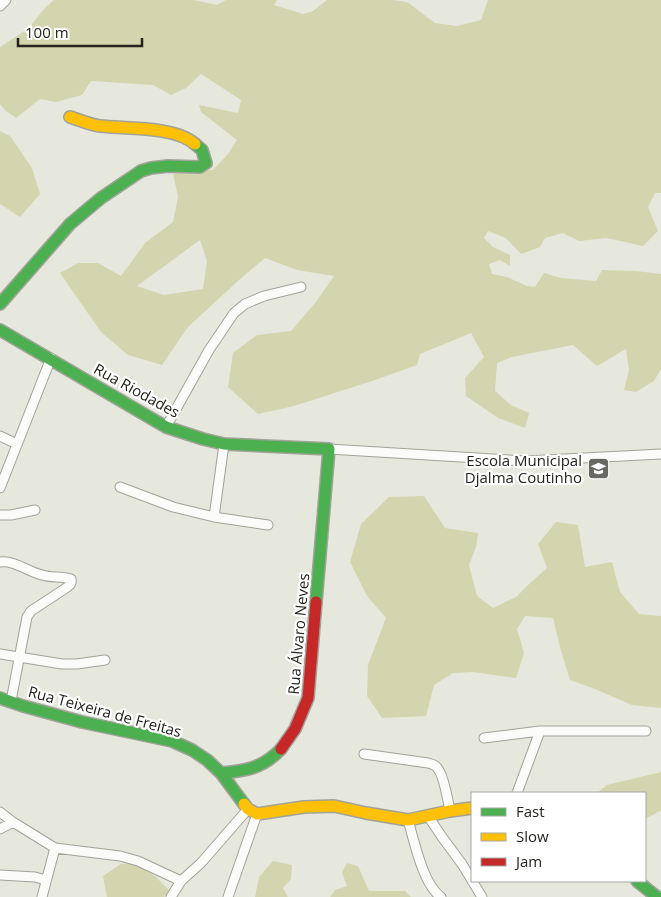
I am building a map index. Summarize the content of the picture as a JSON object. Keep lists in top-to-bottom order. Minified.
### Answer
{"streets":{"street":["Rua Riodades","Rua Álvaro Neves","Rua Teixeira de Freitas"]},"crossings":[["Rua Riodades","Rua Álvaro Neves"],["Rua Álvaro Neves","Rua Teixeira de Freitas"]],"places":{"school or university":["Escola Municipal Djalma Coutinho"]},"legend":["Fast","Slow","Jam"],"scale_bar":"100 m"}
